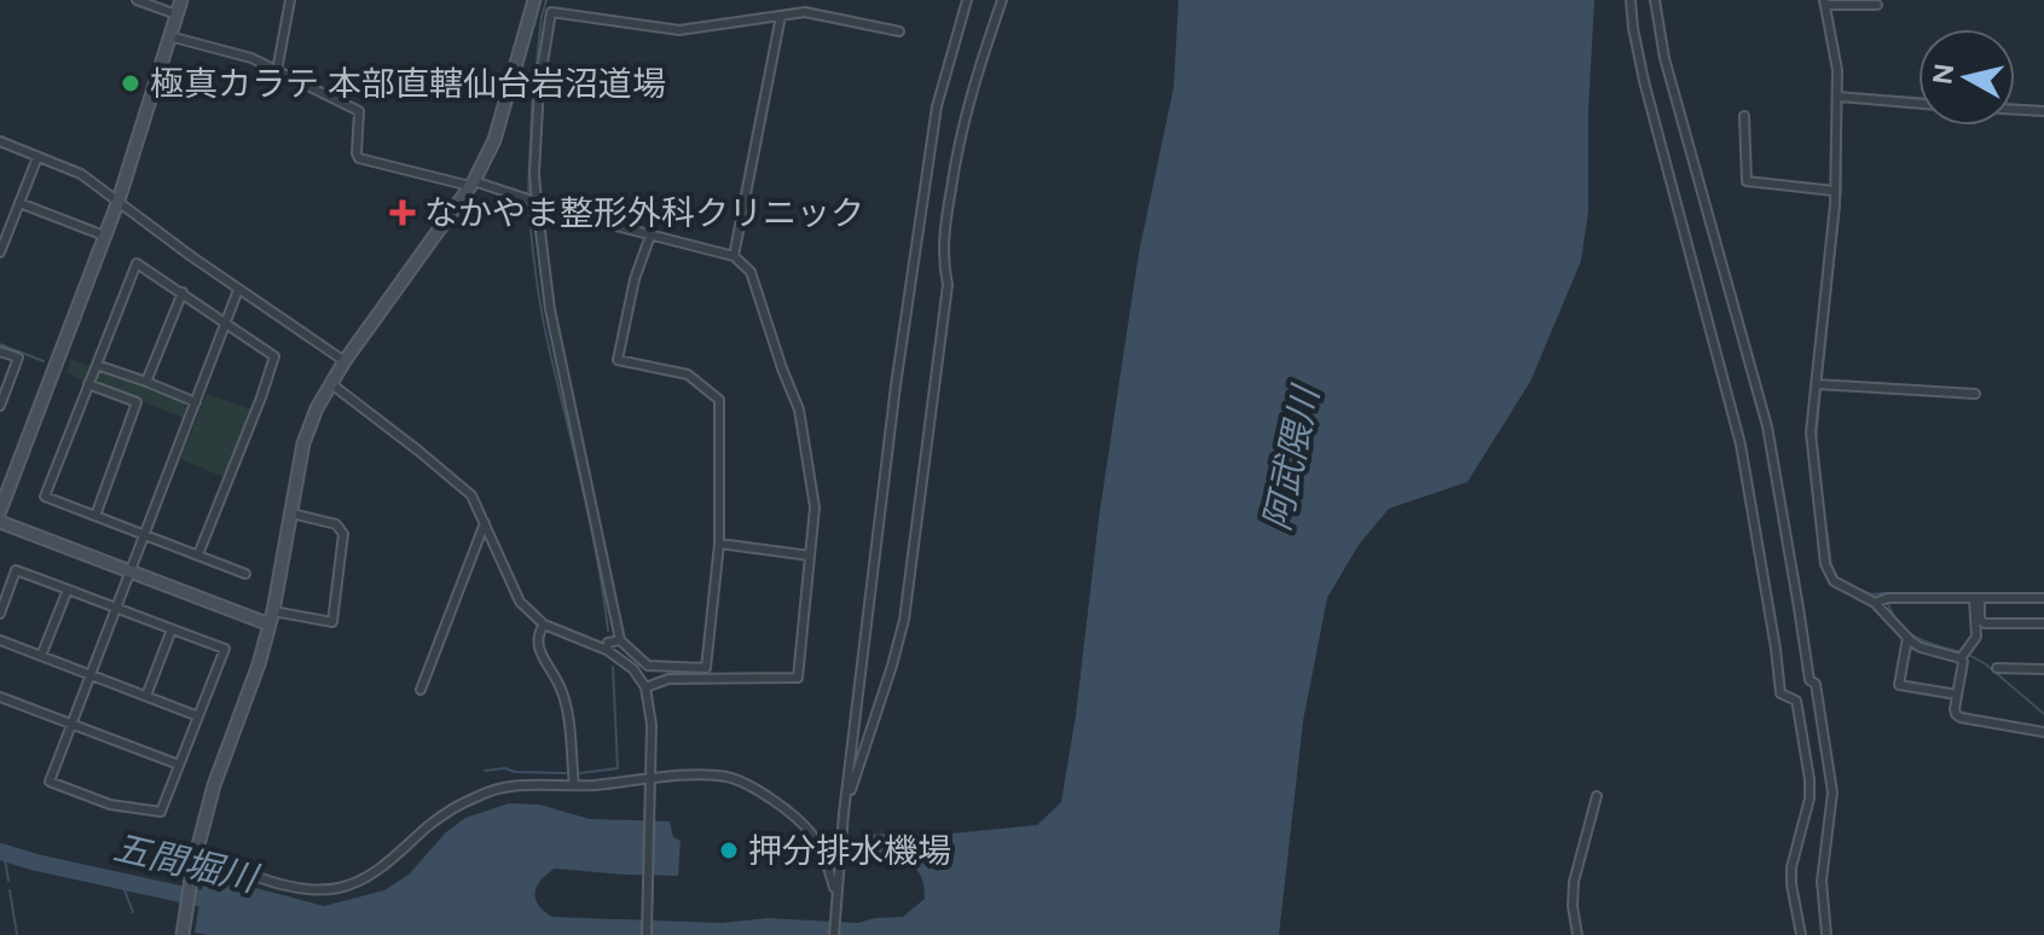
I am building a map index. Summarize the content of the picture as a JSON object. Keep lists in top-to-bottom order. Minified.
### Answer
{"water":["阿武隈川","五間堀川"],"places":{"other":["極真カラテ 本部直轄仙台岩沼道場","押分排水機場"],"health":["なかやま整形外科クリニック"]},"north":"left"}
